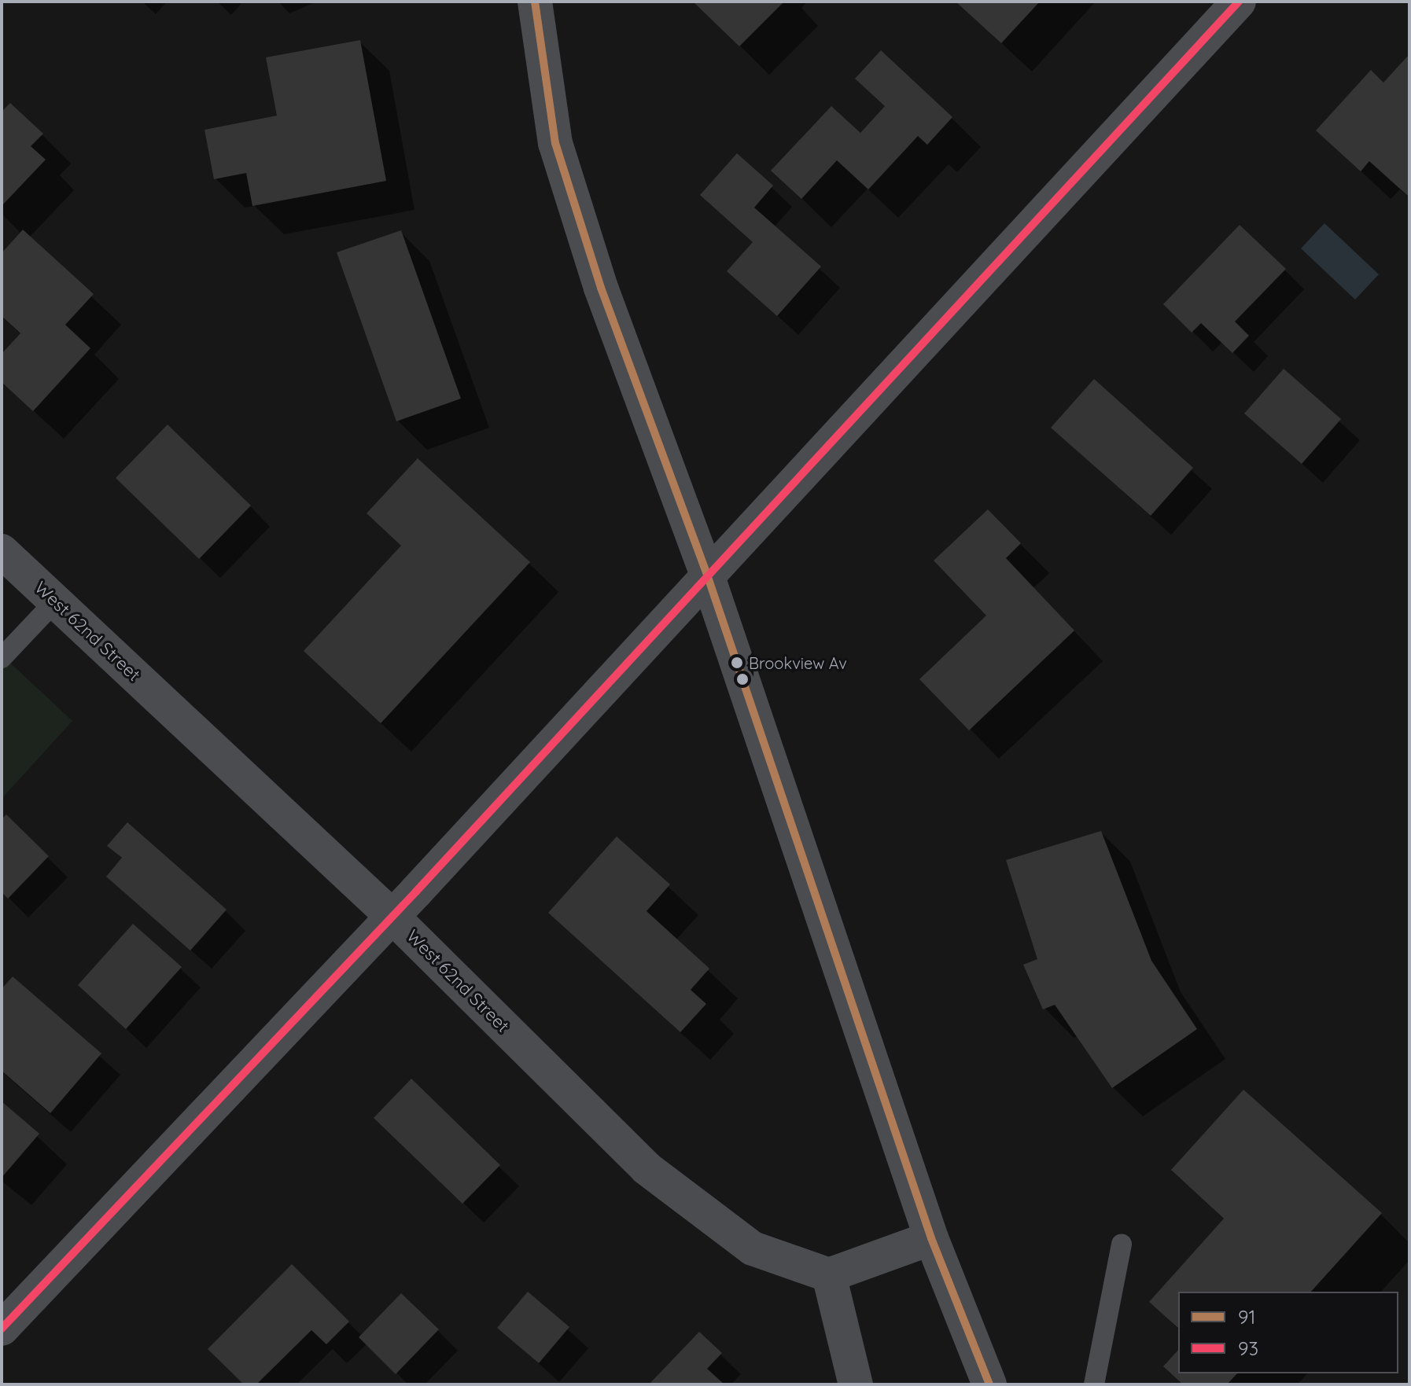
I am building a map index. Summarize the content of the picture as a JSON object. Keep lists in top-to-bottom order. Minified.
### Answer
{"streets":{"street":["West 62nd Street"]},"places":["Brookview Av"],"lines":["transit line 91","transit line 93"],"legend":["91","93"]}
